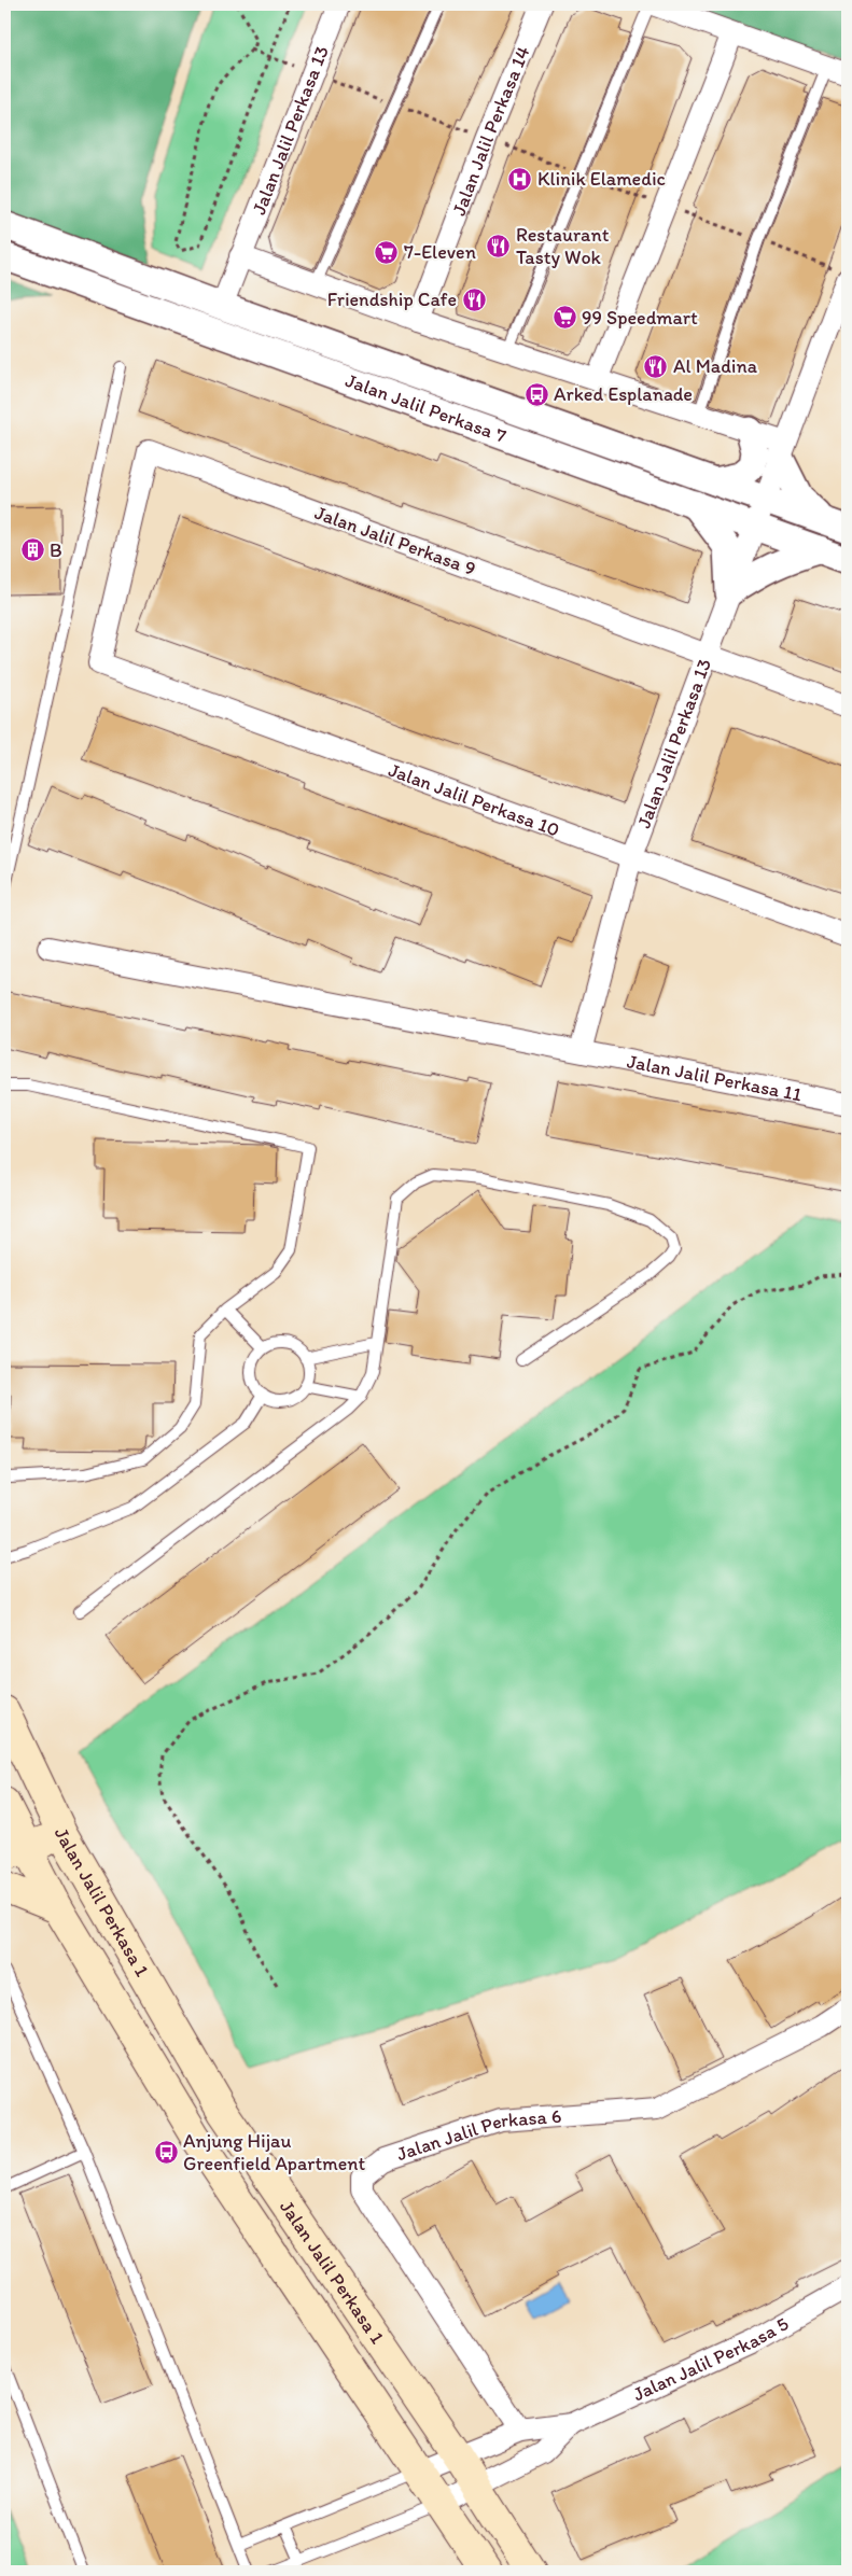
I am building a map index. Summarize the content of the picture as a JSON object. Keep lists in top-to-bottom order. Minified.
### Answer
{"streets":{"main road":["Jalan Jalil Perkasa 1"],"street":["Jalan Jalil Perkasa 13","Jalan Jalil Perkasa 14","Jalan Jalil Perkasa 7","Jalan Jalil Perkasa 9","Jalan Jalil Perkasa 10","Jalan Jalil Perkasa 11","Jalan Jalil Perkasa 6","Jalan Jalil Perkasa 5"]},"crossings":[["Jalan Jalil Perkasa 13","Jalan Jalil Perkasa 7"],["Jalan Jalil Perkasa 13","Jalan Jalil Perkasa 9"],["Jalan Jalil Perkasa 13","Jalan Jalil Perkasa 10"],["Jalan Jalil Perkasa 13","Jalan Jalil Perkasa 11"],["Jalan Jalil Perkasa 9","Jalan Jalil Perkasa 10"],["Jalan Jalil Perkasa 1","Jalan Jalil Perkasa 5"],["Jalan Jalil Perkasa 6","Jalan Jalil Perkasa 5"]],"places":{"hospital":["Klinik Elamedic"],"restaurant":["Restaurant Tasty Wok","Friendship Cafe","Al Madina"],"supermarket":["7-Eleven","99 Speedmart"],"bus stop":["Arked Esplanade","Anjung Hijau Greenfield Apartment"],"building":["B"]}}
